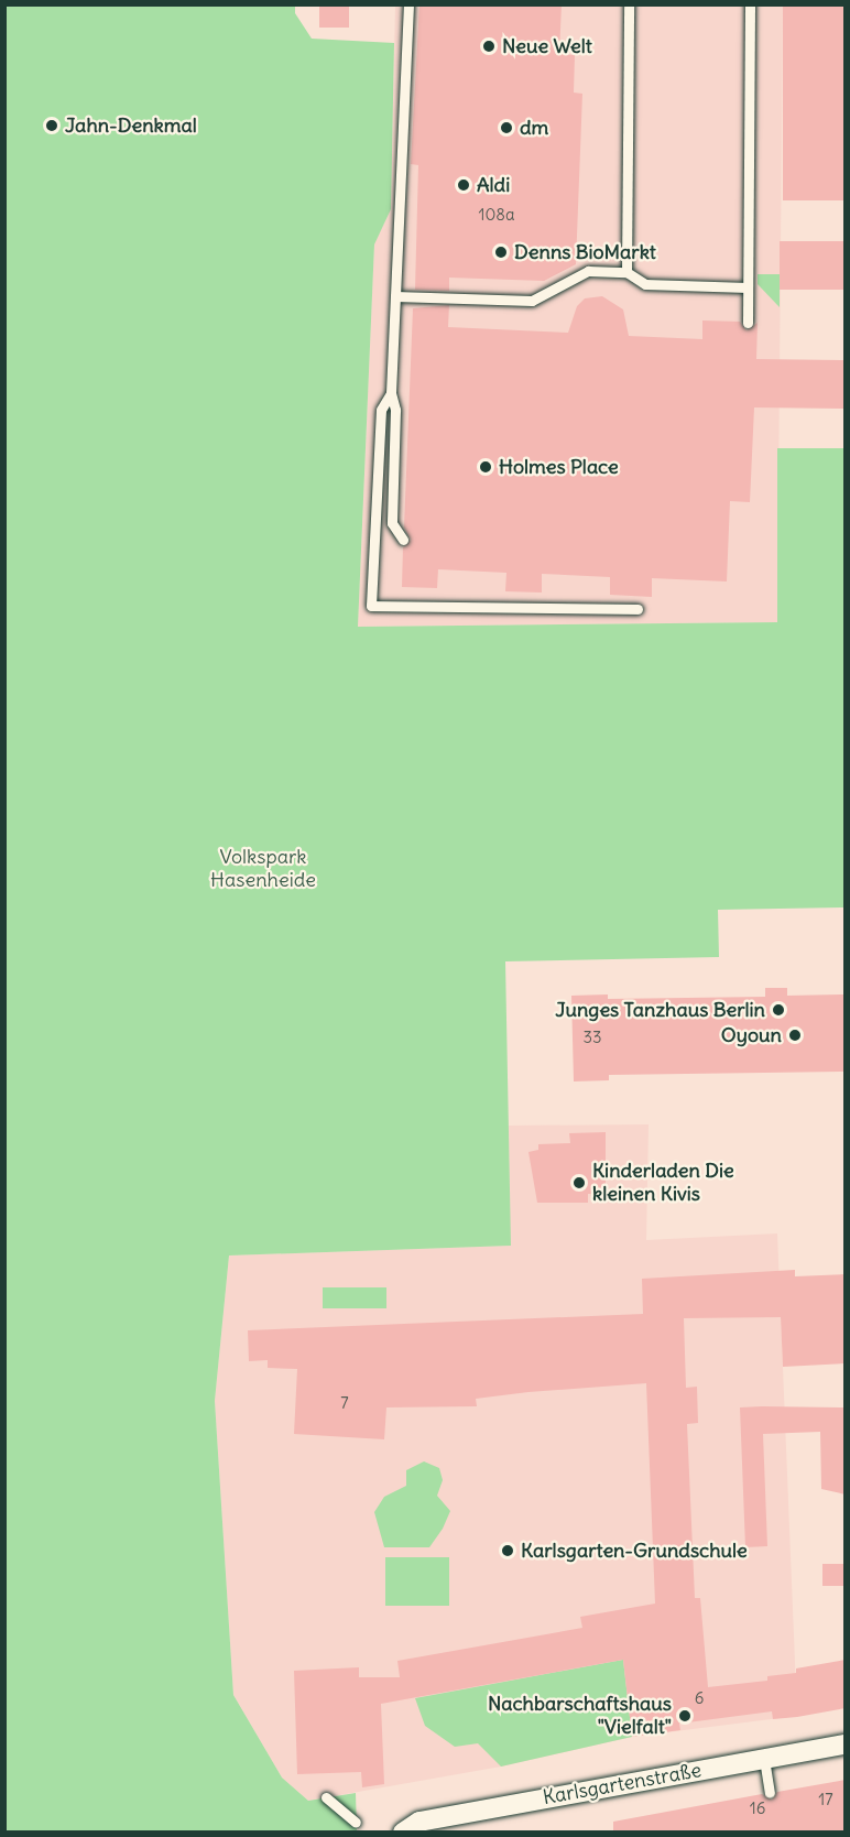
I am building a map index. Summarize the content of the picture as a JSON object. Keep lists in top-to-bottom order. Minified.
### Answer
{"streets":{"street":["Karlsgartenstraße"]},"parks":["Volkspark Hasenheide"],"places":["Neue Welt","Jahn-Denkmal","dm","Aldi","Denns BioMarkt","Holmes Place","Junges Tanzhaus Berlin","Oyoun","Kinderladen Die kleinen Kivis","Karlsgarten-Grundschule","Nachbarschaftshaus \"Vielfalt\""],"house_numbers":["108a","33","7","6","17","16"]}
